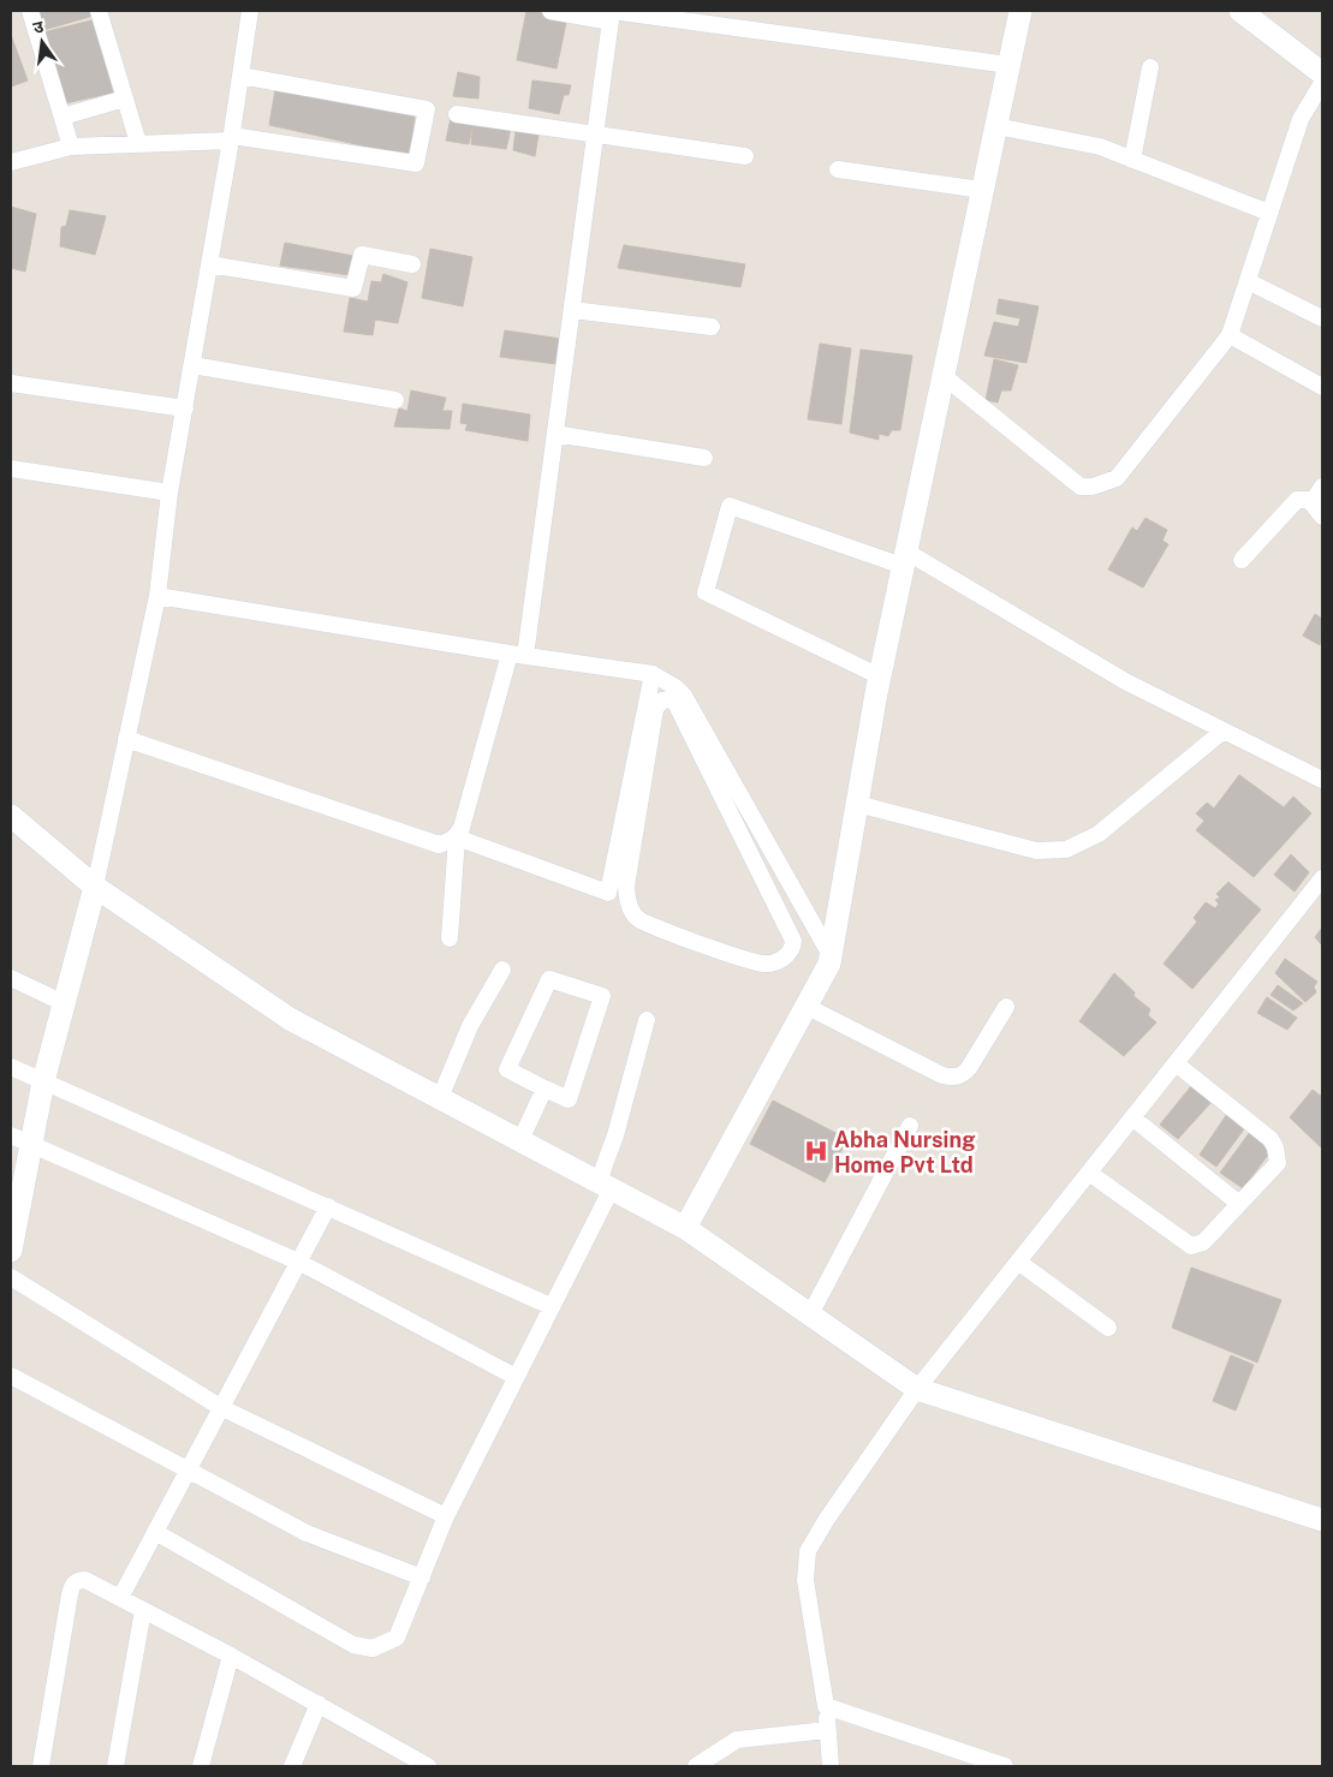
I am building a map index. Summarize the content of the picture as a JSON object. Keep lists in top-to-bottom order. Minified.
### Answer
{"places":{"hospital":["Abha Nursing Home Pvt Ltd"]},"north":"top"}
